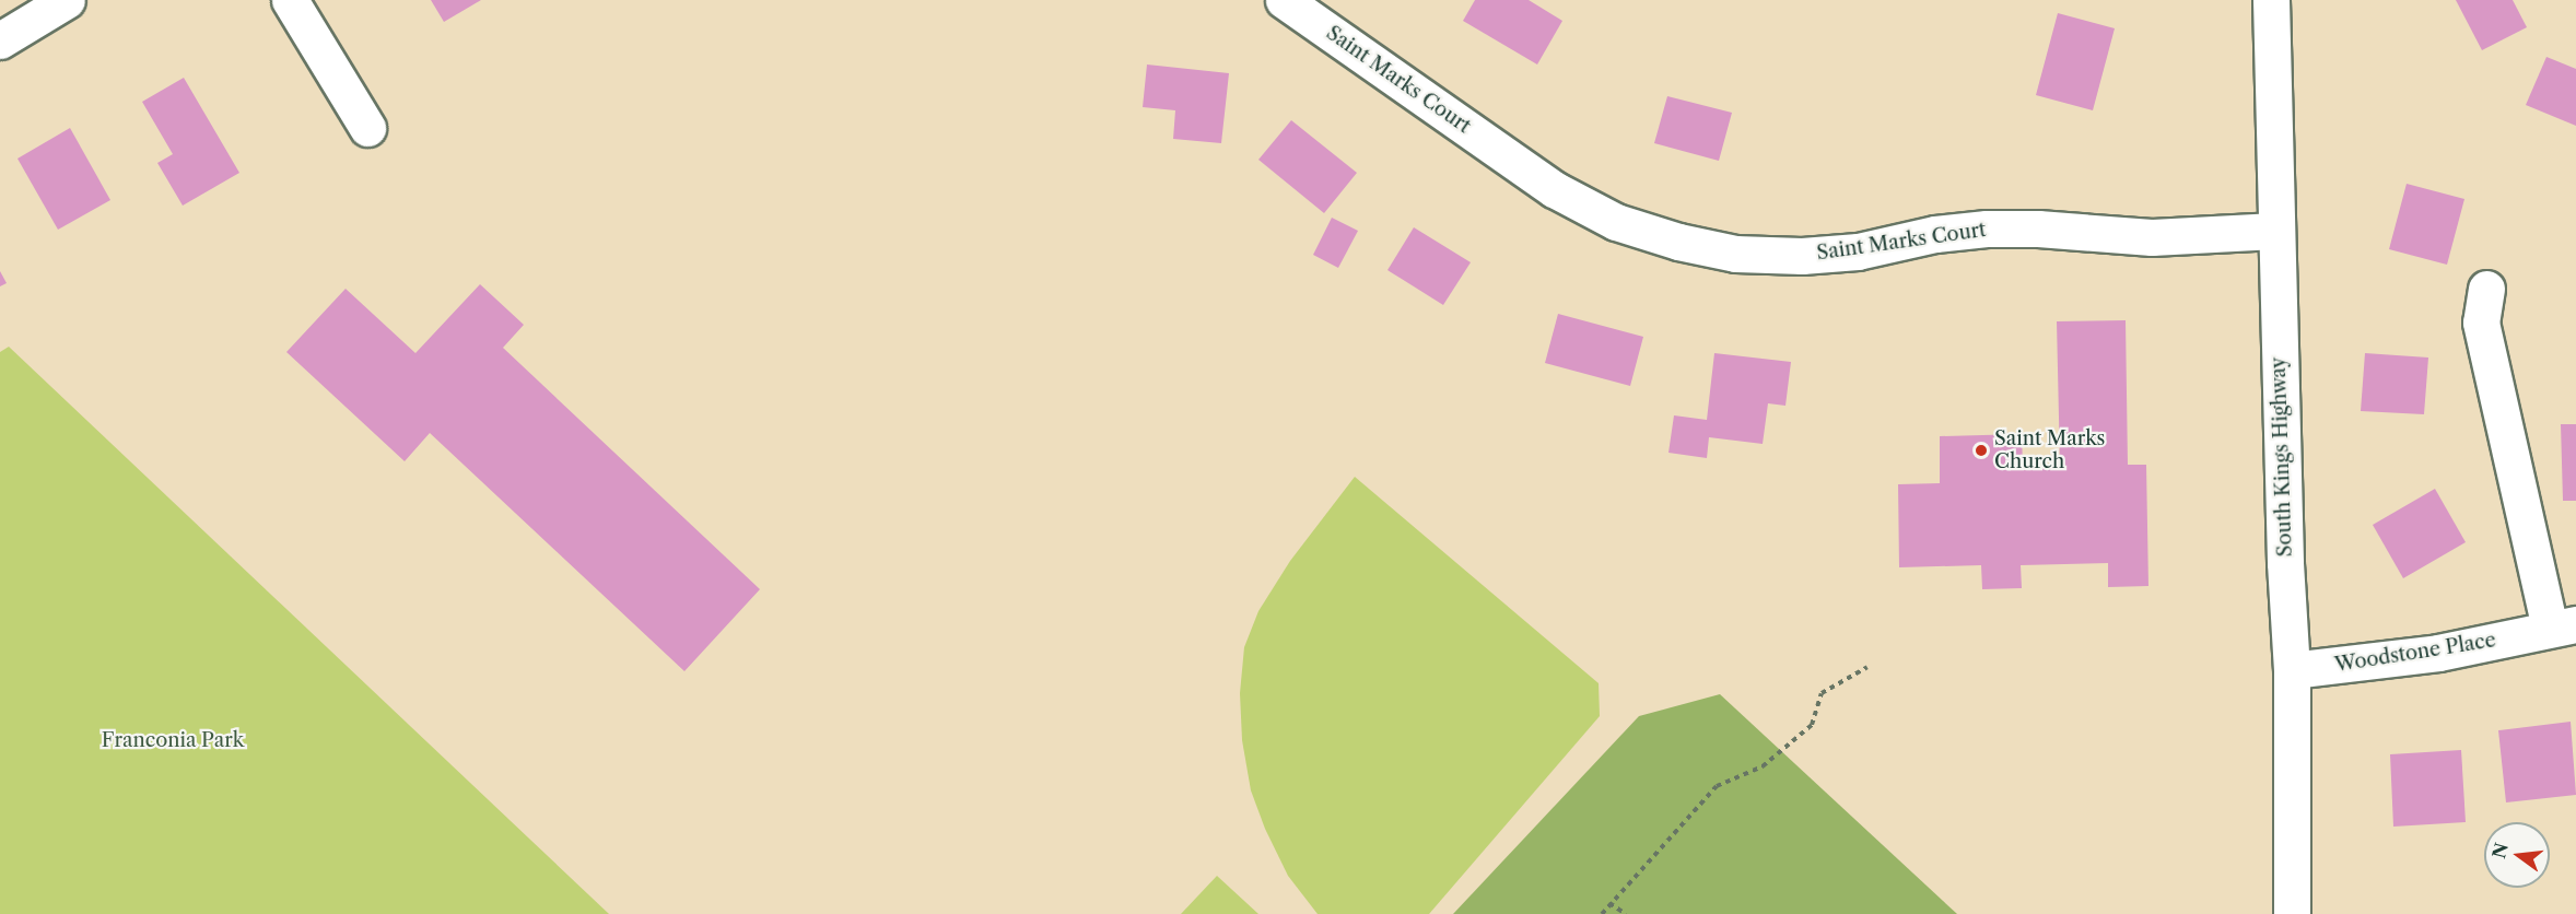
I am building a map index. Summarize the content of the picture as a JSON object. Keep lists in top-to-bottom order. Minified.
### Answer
{"streets":{"street":["Saint Marks Court","South Kings Highway","Woodstone Place"]},"crossings":[["Saint Marks Court","South Kings Highway"],["South Kings Highway","Woodstone Place"]],"parks":["Franconia Park"],"places":["Saint Marks Church"],"north":"left"}
